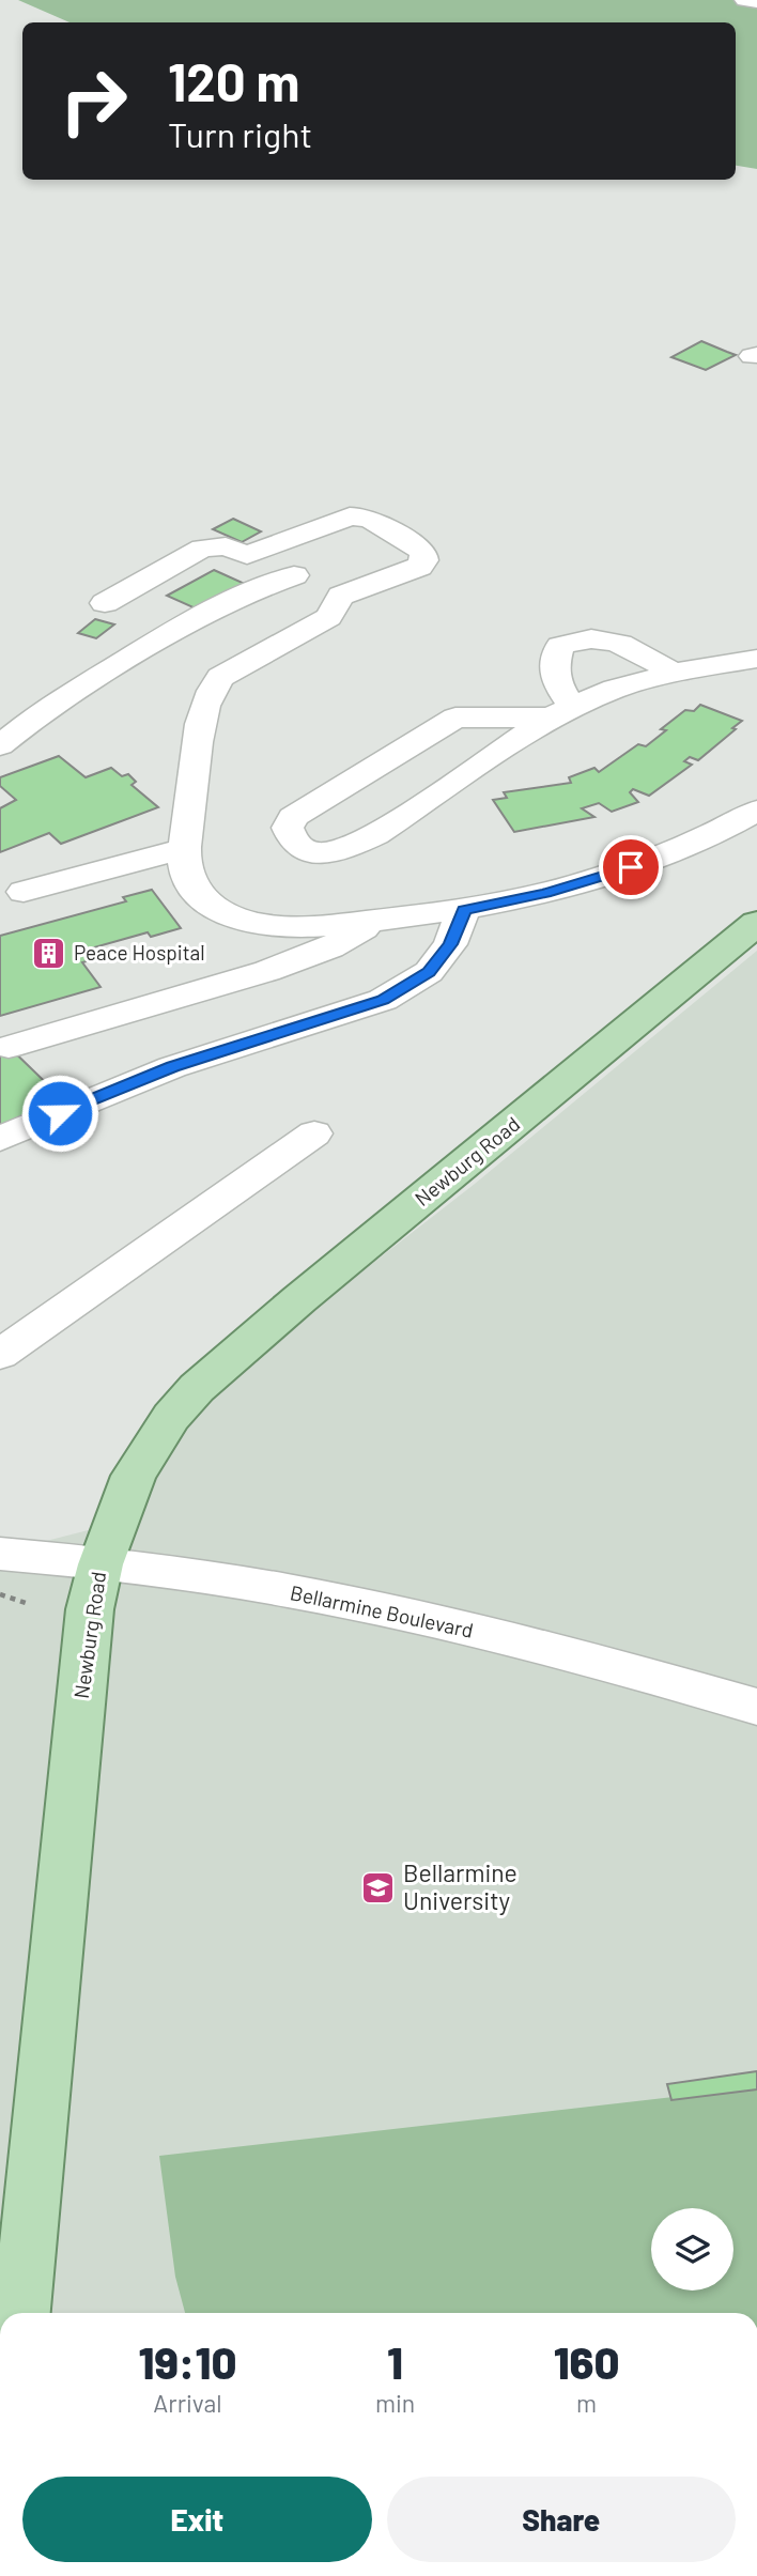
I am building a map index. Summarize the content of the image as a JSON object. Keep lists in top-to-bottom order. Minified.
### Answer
{"streets":{"main road":["Newburg Road"],"street":["Bellarmine Boulevard"]},"crossings":[["Newburg Road","Bellarmine Boulevard"]],"places":{"building":["Peace Hospital"],"school or university":["Bellarmine University"]},"page":{"turn":["120 m","Turn right"],"eta":["19:10","Arrival","1","min","160","m"],"buttons":["Exit","Share"]}}
